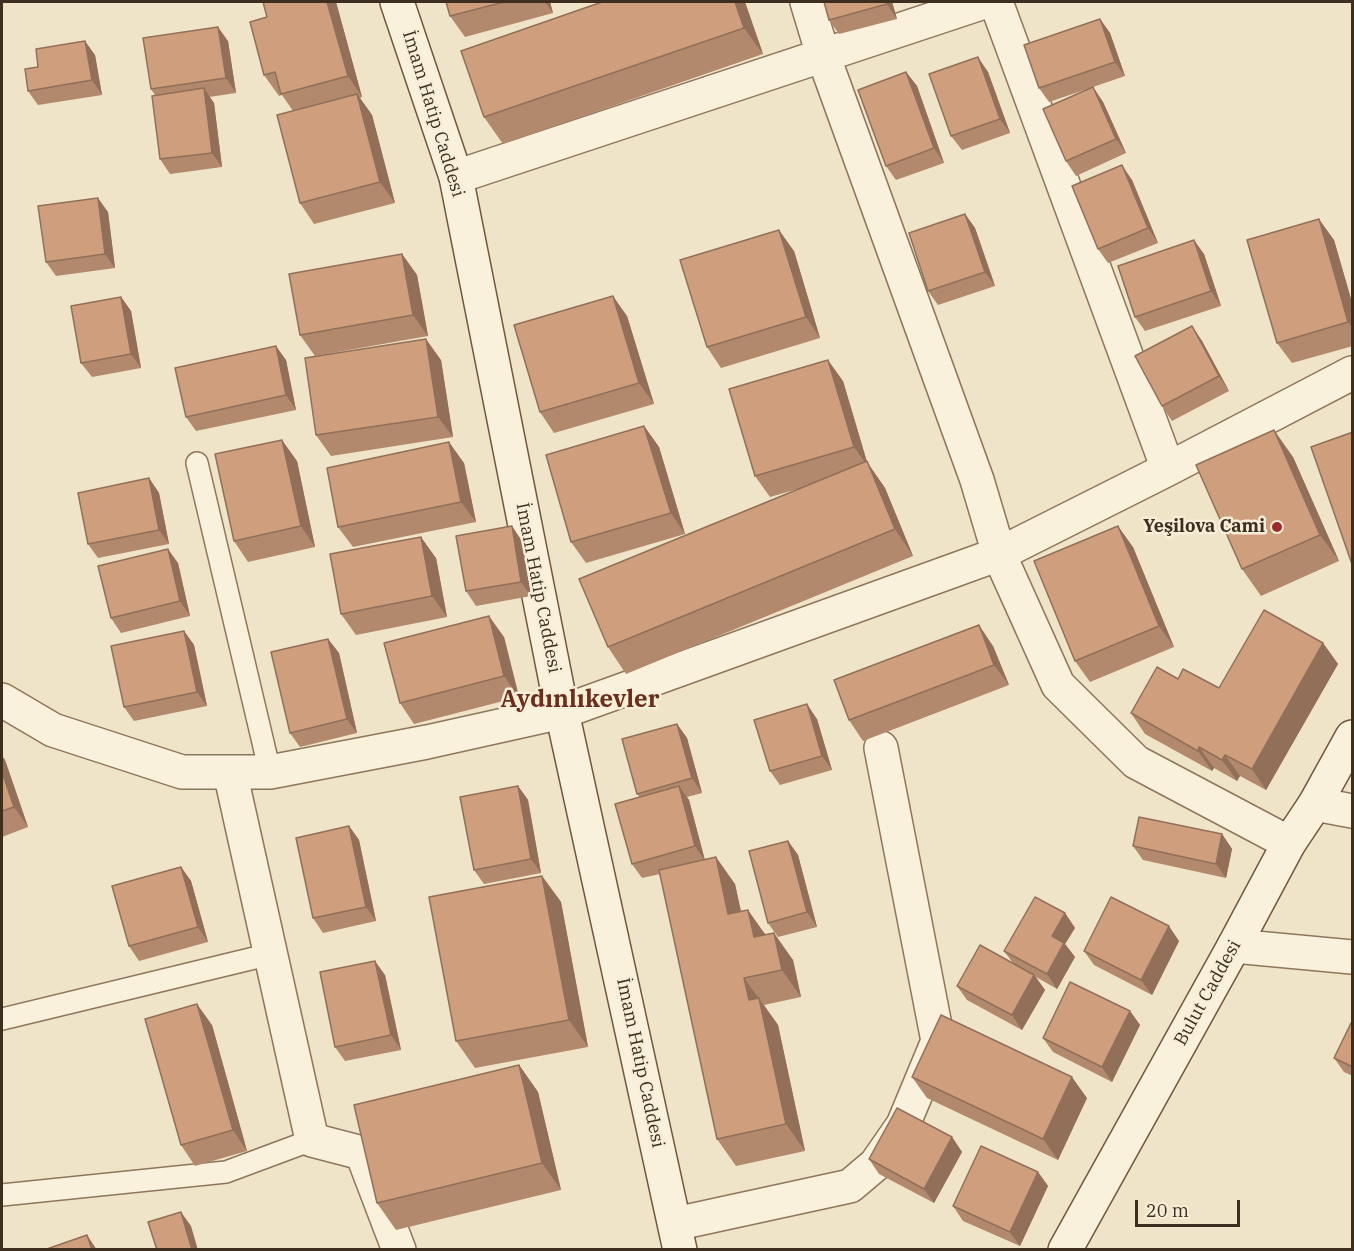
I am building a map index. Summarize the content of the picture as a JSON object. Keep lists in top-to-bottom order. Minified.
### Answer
{"streets":{"street":["İmam Hatip Caddesi","Bulut Caddesi"]},"districts":["Aydınlıkevler"],"places":["Yeşilova Cami"],"scale_bar":"20 m"}
